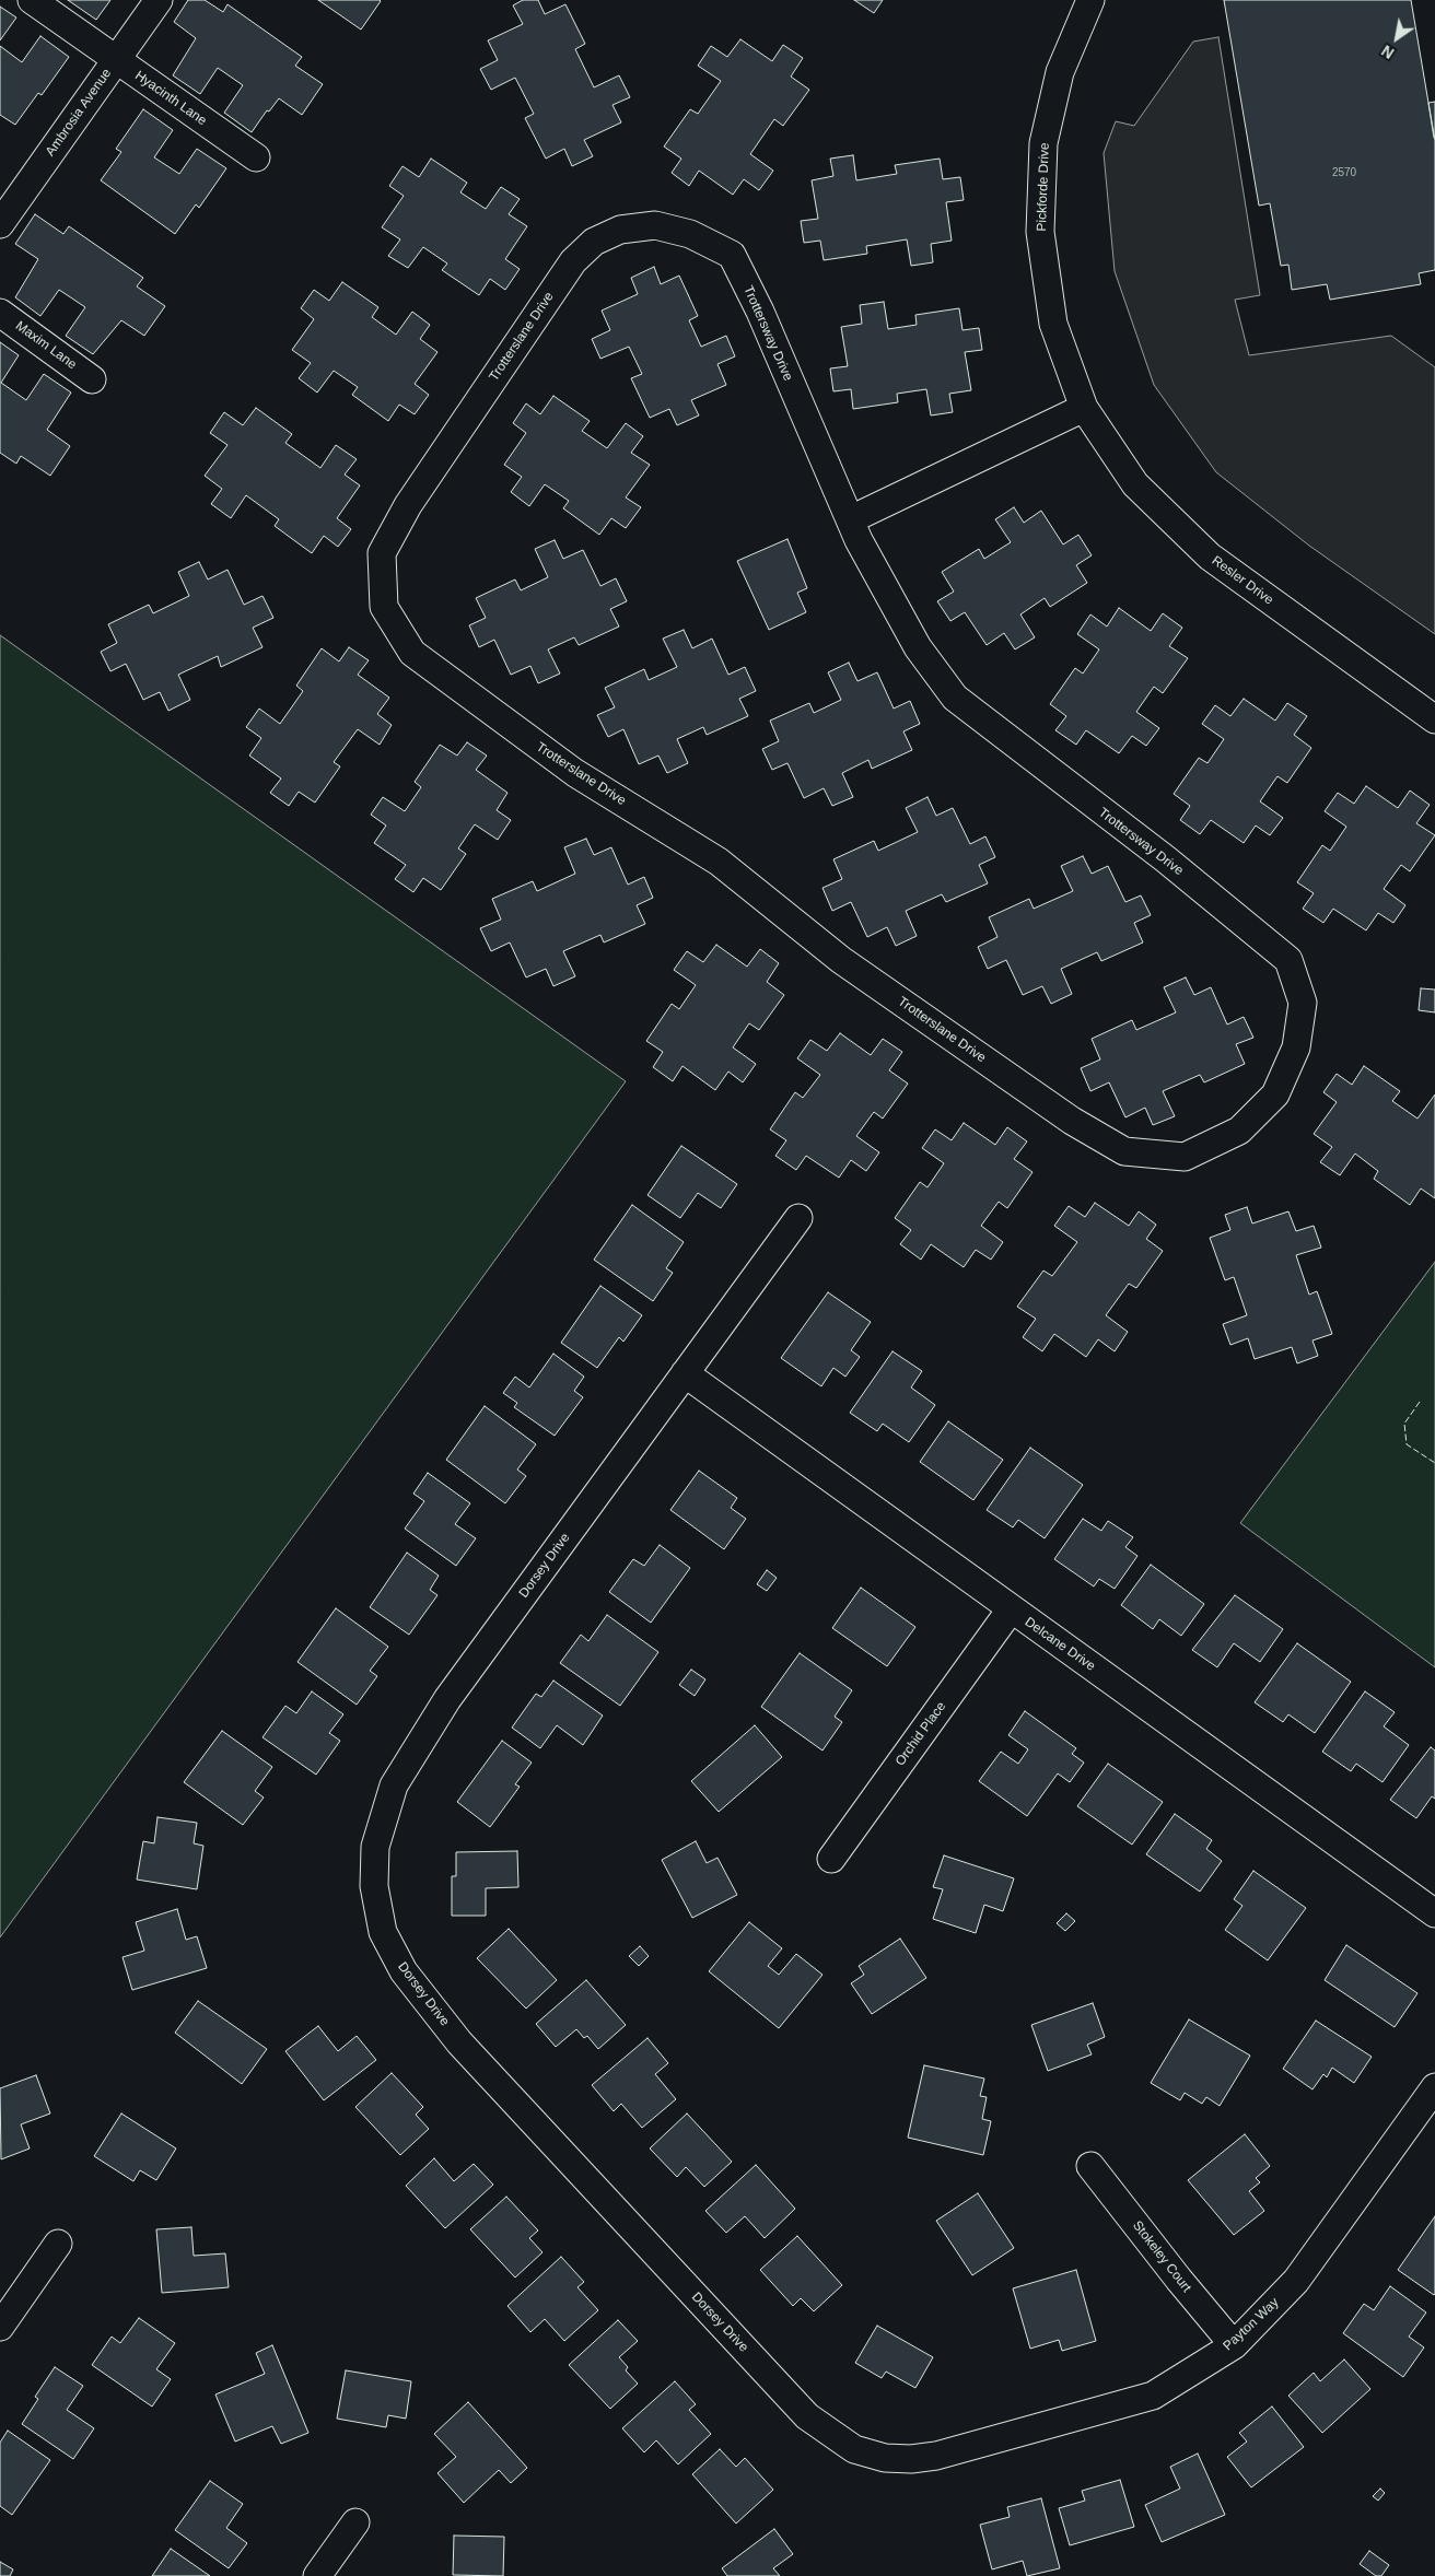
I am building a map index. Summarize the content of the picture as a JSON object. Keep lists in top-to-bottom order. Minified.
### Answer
{"streets":{"street":["Hyacinth Lane","Ambrosia Avenue","Pickforde Drive","Trottersway Drive","Trotterslane Drive","Maxim Lane","Resler Drive","Dorsey Drive","Delcane Drive","Orchid Place","Stokeley Court","Payton Way"]},"crossings":[["Hyacinth Lane","Ambrosia Avenue"],["Pickforde Drive","Resler Drive"],["Trottersway Drive","Trotterslane Drive"],["Dorsey Drive","Delcane Drive"],["Dorsey Drive","Payton Way"],["Delcane Drive","Orchid Place"],["Stokeley Court","Payton Way"]],"house_numbers":["2570"],"north":"bottom left"}
